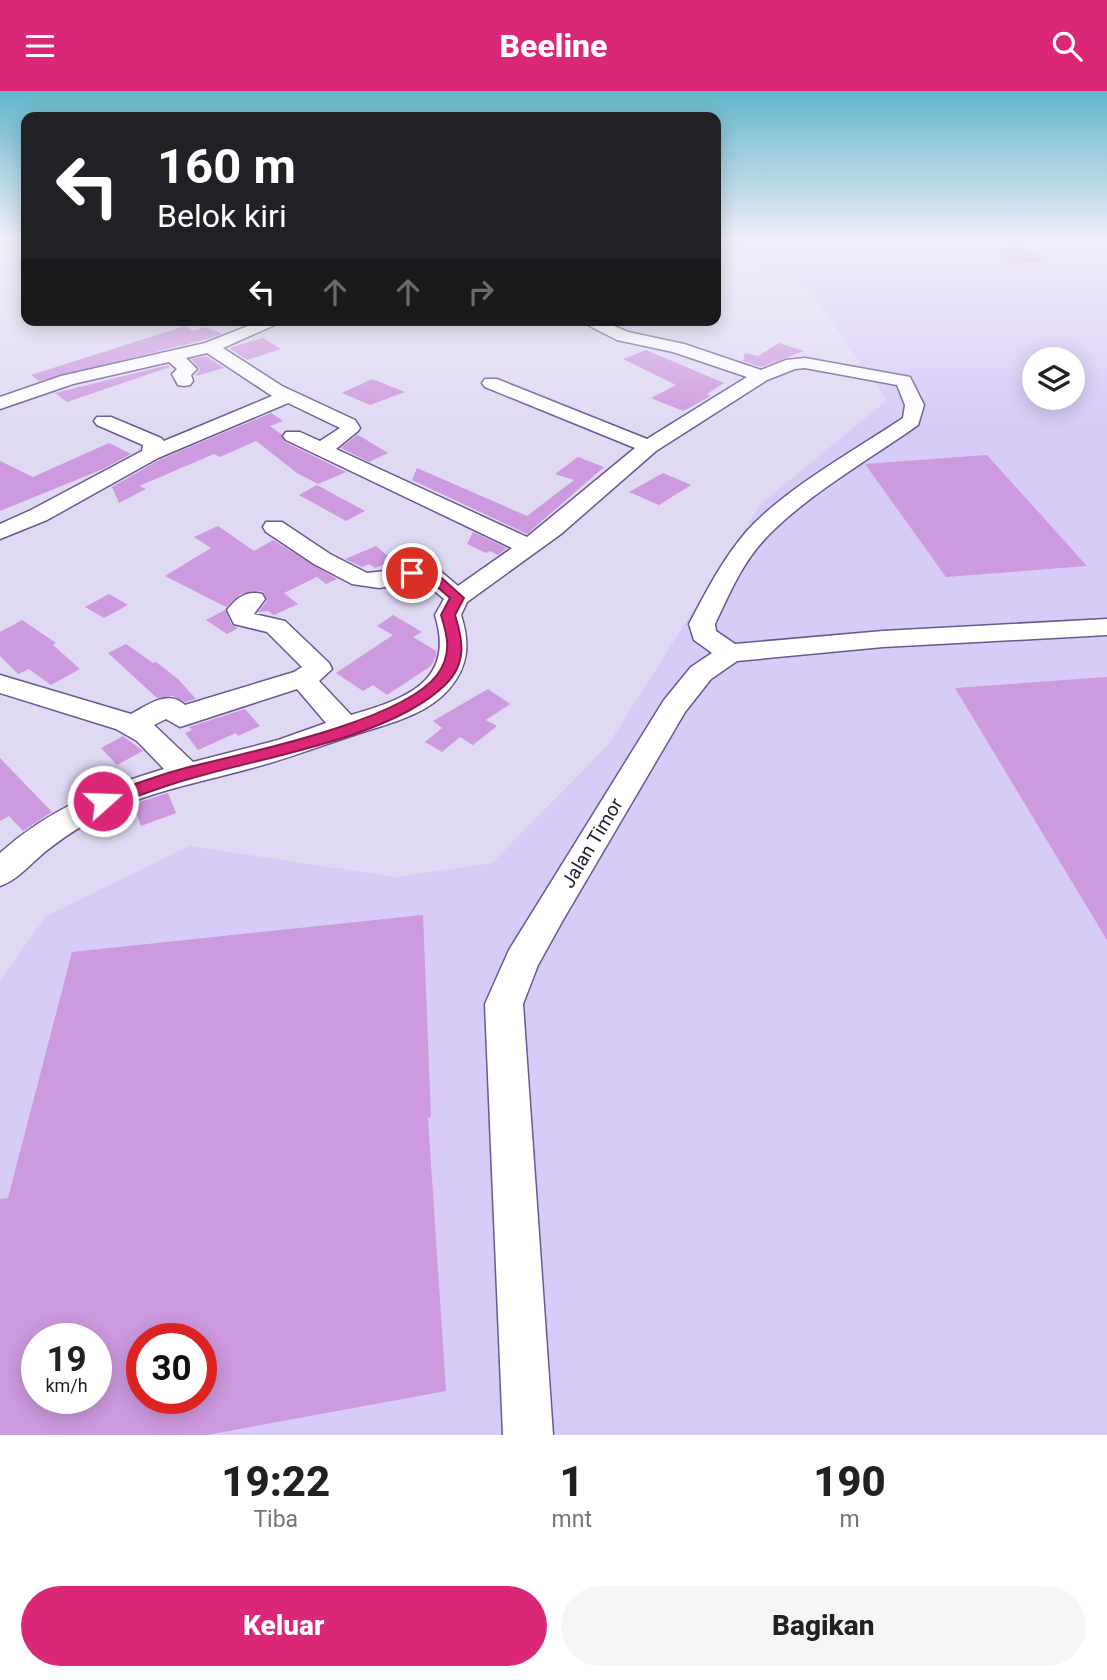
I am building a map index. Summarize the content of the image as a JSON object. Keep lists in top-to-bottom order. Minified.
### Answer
{"streets":{"street":["Jalan Timor"]},"page":{"header":"Beeline","turn":["160 m","Belok kiri"],"speed":"19 km/h","limit":"30","eta":["19:22","Tiba","1","mnt","190","m"],"buttons":["Keluar","Bagikan"]}}
